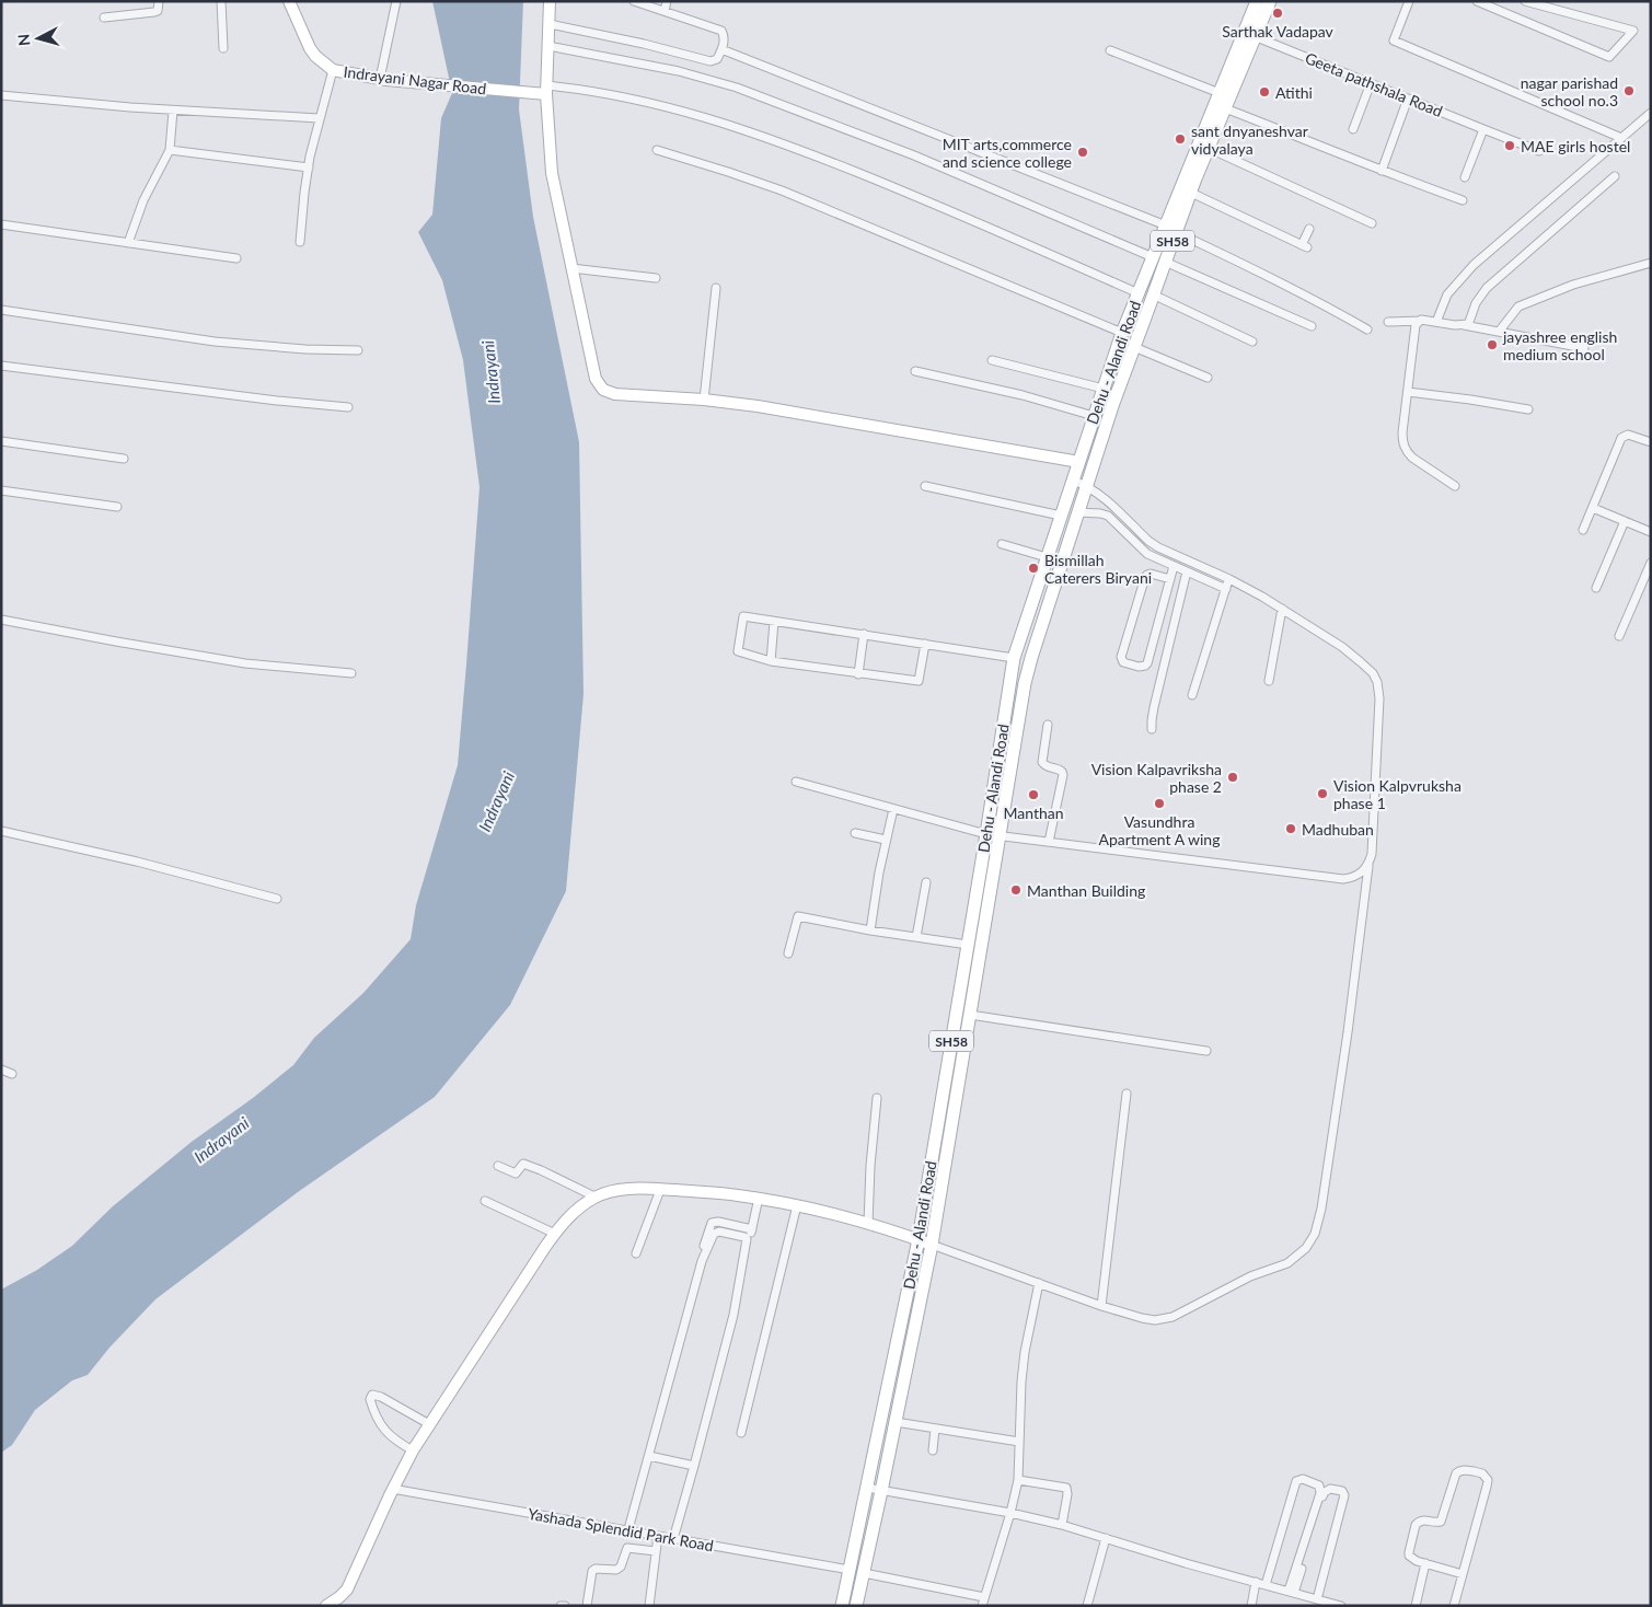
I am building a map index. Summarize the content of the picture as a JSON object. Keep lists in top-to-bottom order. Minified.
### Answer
{"streets":{"main road":["SH58","Dehu - Alandi Road"],"street":["Indrayani Nagar Road","Geeta pathshala Road","Yashada Splendid Park Road"]},"crossings":[["Geeta pathshala Road","Dehu - Alandi Road"],["Dehu - Alandi Road","Yashada Splendid Park Road"]],"water":["Indrayani"],"places":["Sarthak Vadapav","nagar parishad school no.3","Atithi","sant dnyaneshvar vidyalaya","MAE girls hostel","MIT arts,commerce and science college","jayashree english medium school","Bismillah Caterers Biryani","Vision Kalpavriksha phase 2","Vision Kalpvruksha phase 1","Manthan","Vasundhra Apartment A wing","Madhuban","Manthan Building"],"north":"left"}
